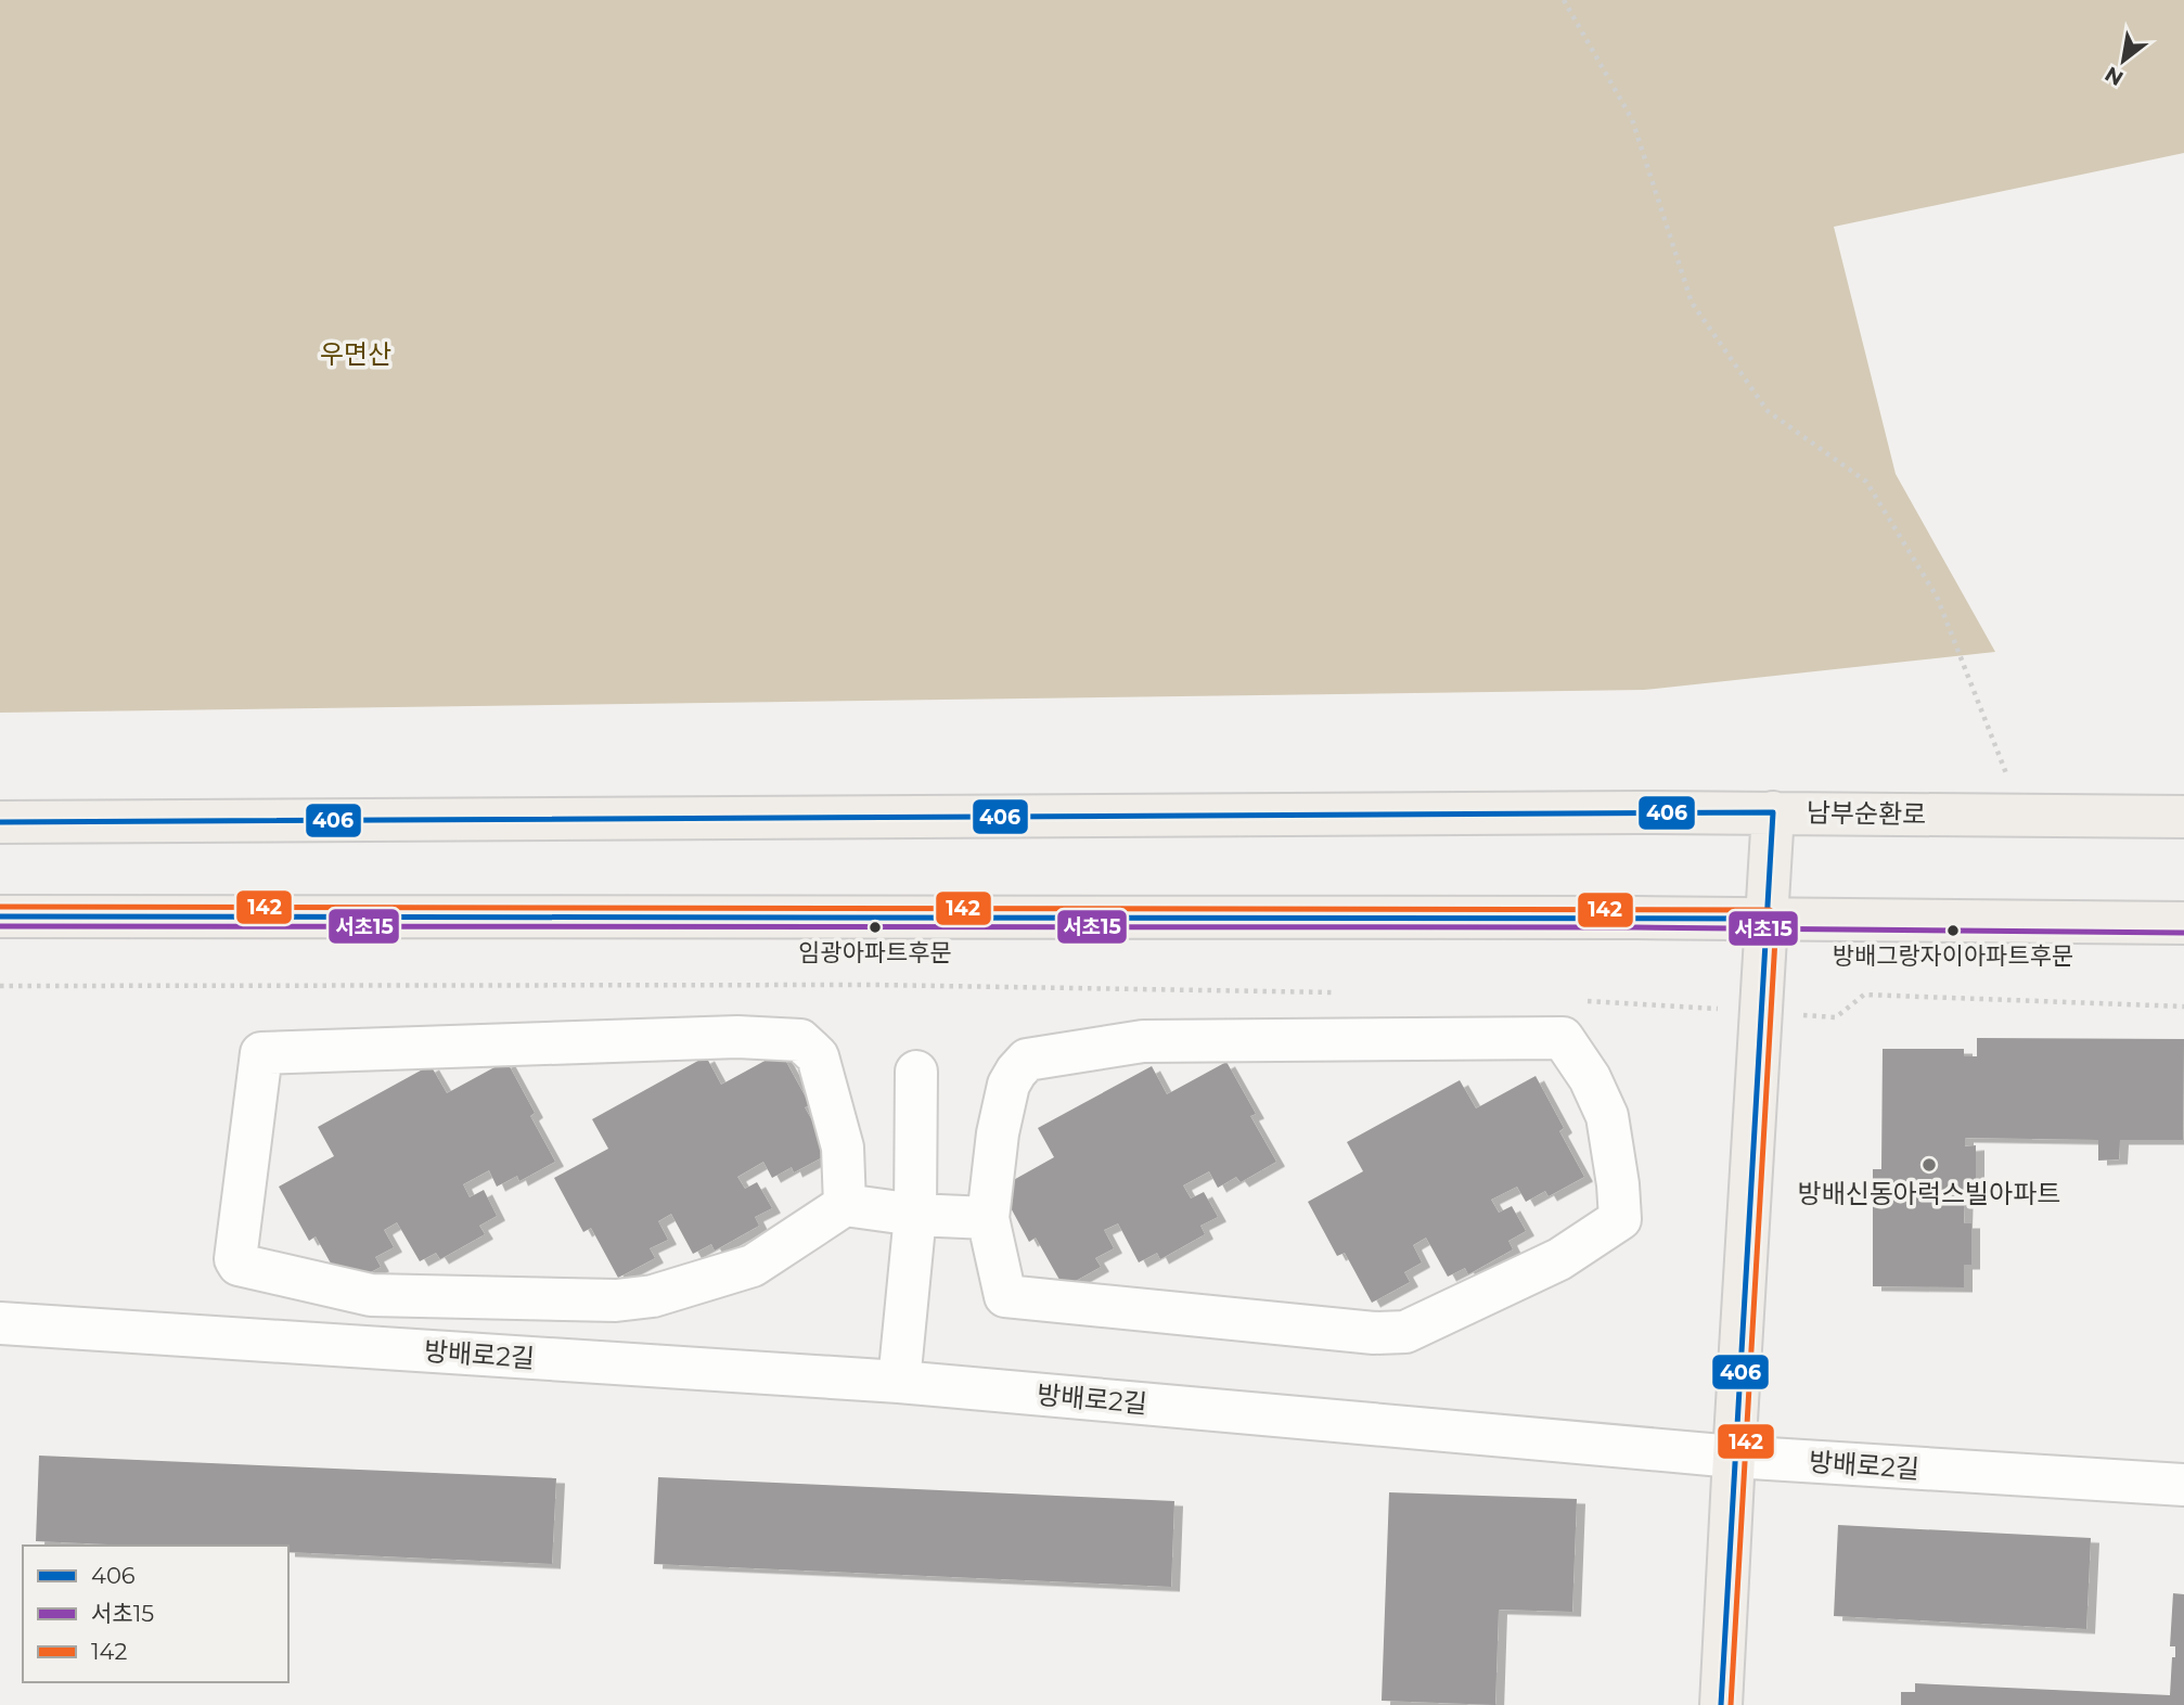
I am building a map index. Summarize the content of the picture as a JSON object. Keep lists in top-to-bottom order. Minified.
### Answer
{"streets":{"main road":["남부순환로"],"street":["방배로2길"]},"parks":["우면산"],"places":["임광아파트후문","방배그랑자이아파트후문","방배신동아럭스빌아파트"],"lines":["transit line 406","transit line 142","transit line 서초15"],"legend":["406","서초15","142"],"north":"bottom left"}
